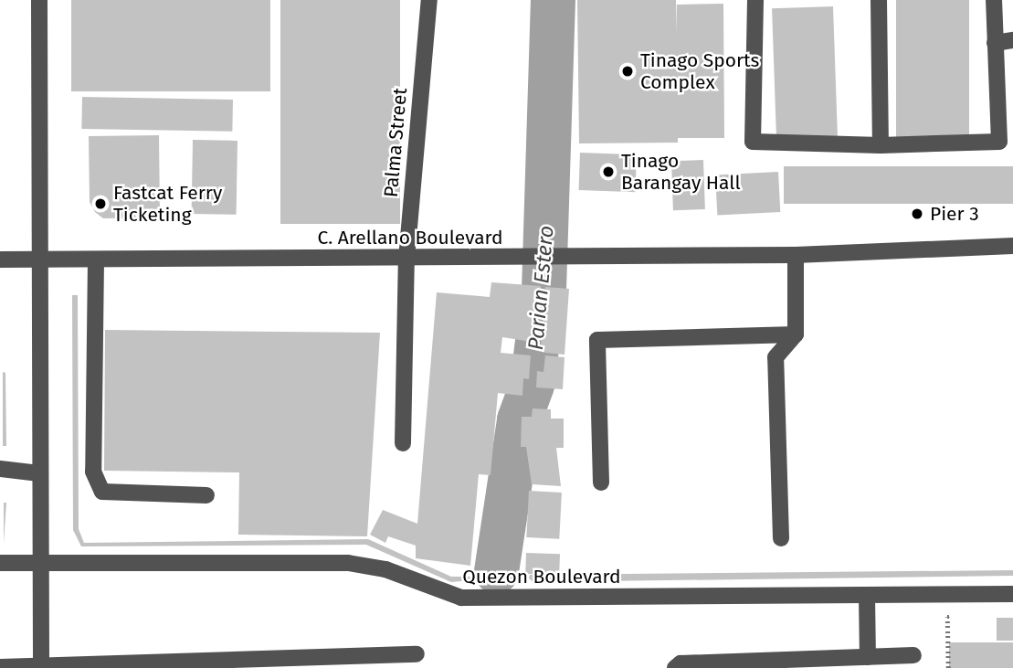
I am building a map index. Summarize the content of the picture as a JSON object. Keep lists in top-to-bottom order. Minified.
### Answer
{"streets":{"street":["Palma Street","C. Arellano Boulevard","Quezon Boulevard"]},"crossings":[["Palma Street","C. Arellano Boulevard"]],"water":["Parian Estero"],"places":["Tinago Sports Complex","Tinago Barangay Hall","Fastcat Ferry Ticketing","Pier 3"]}
